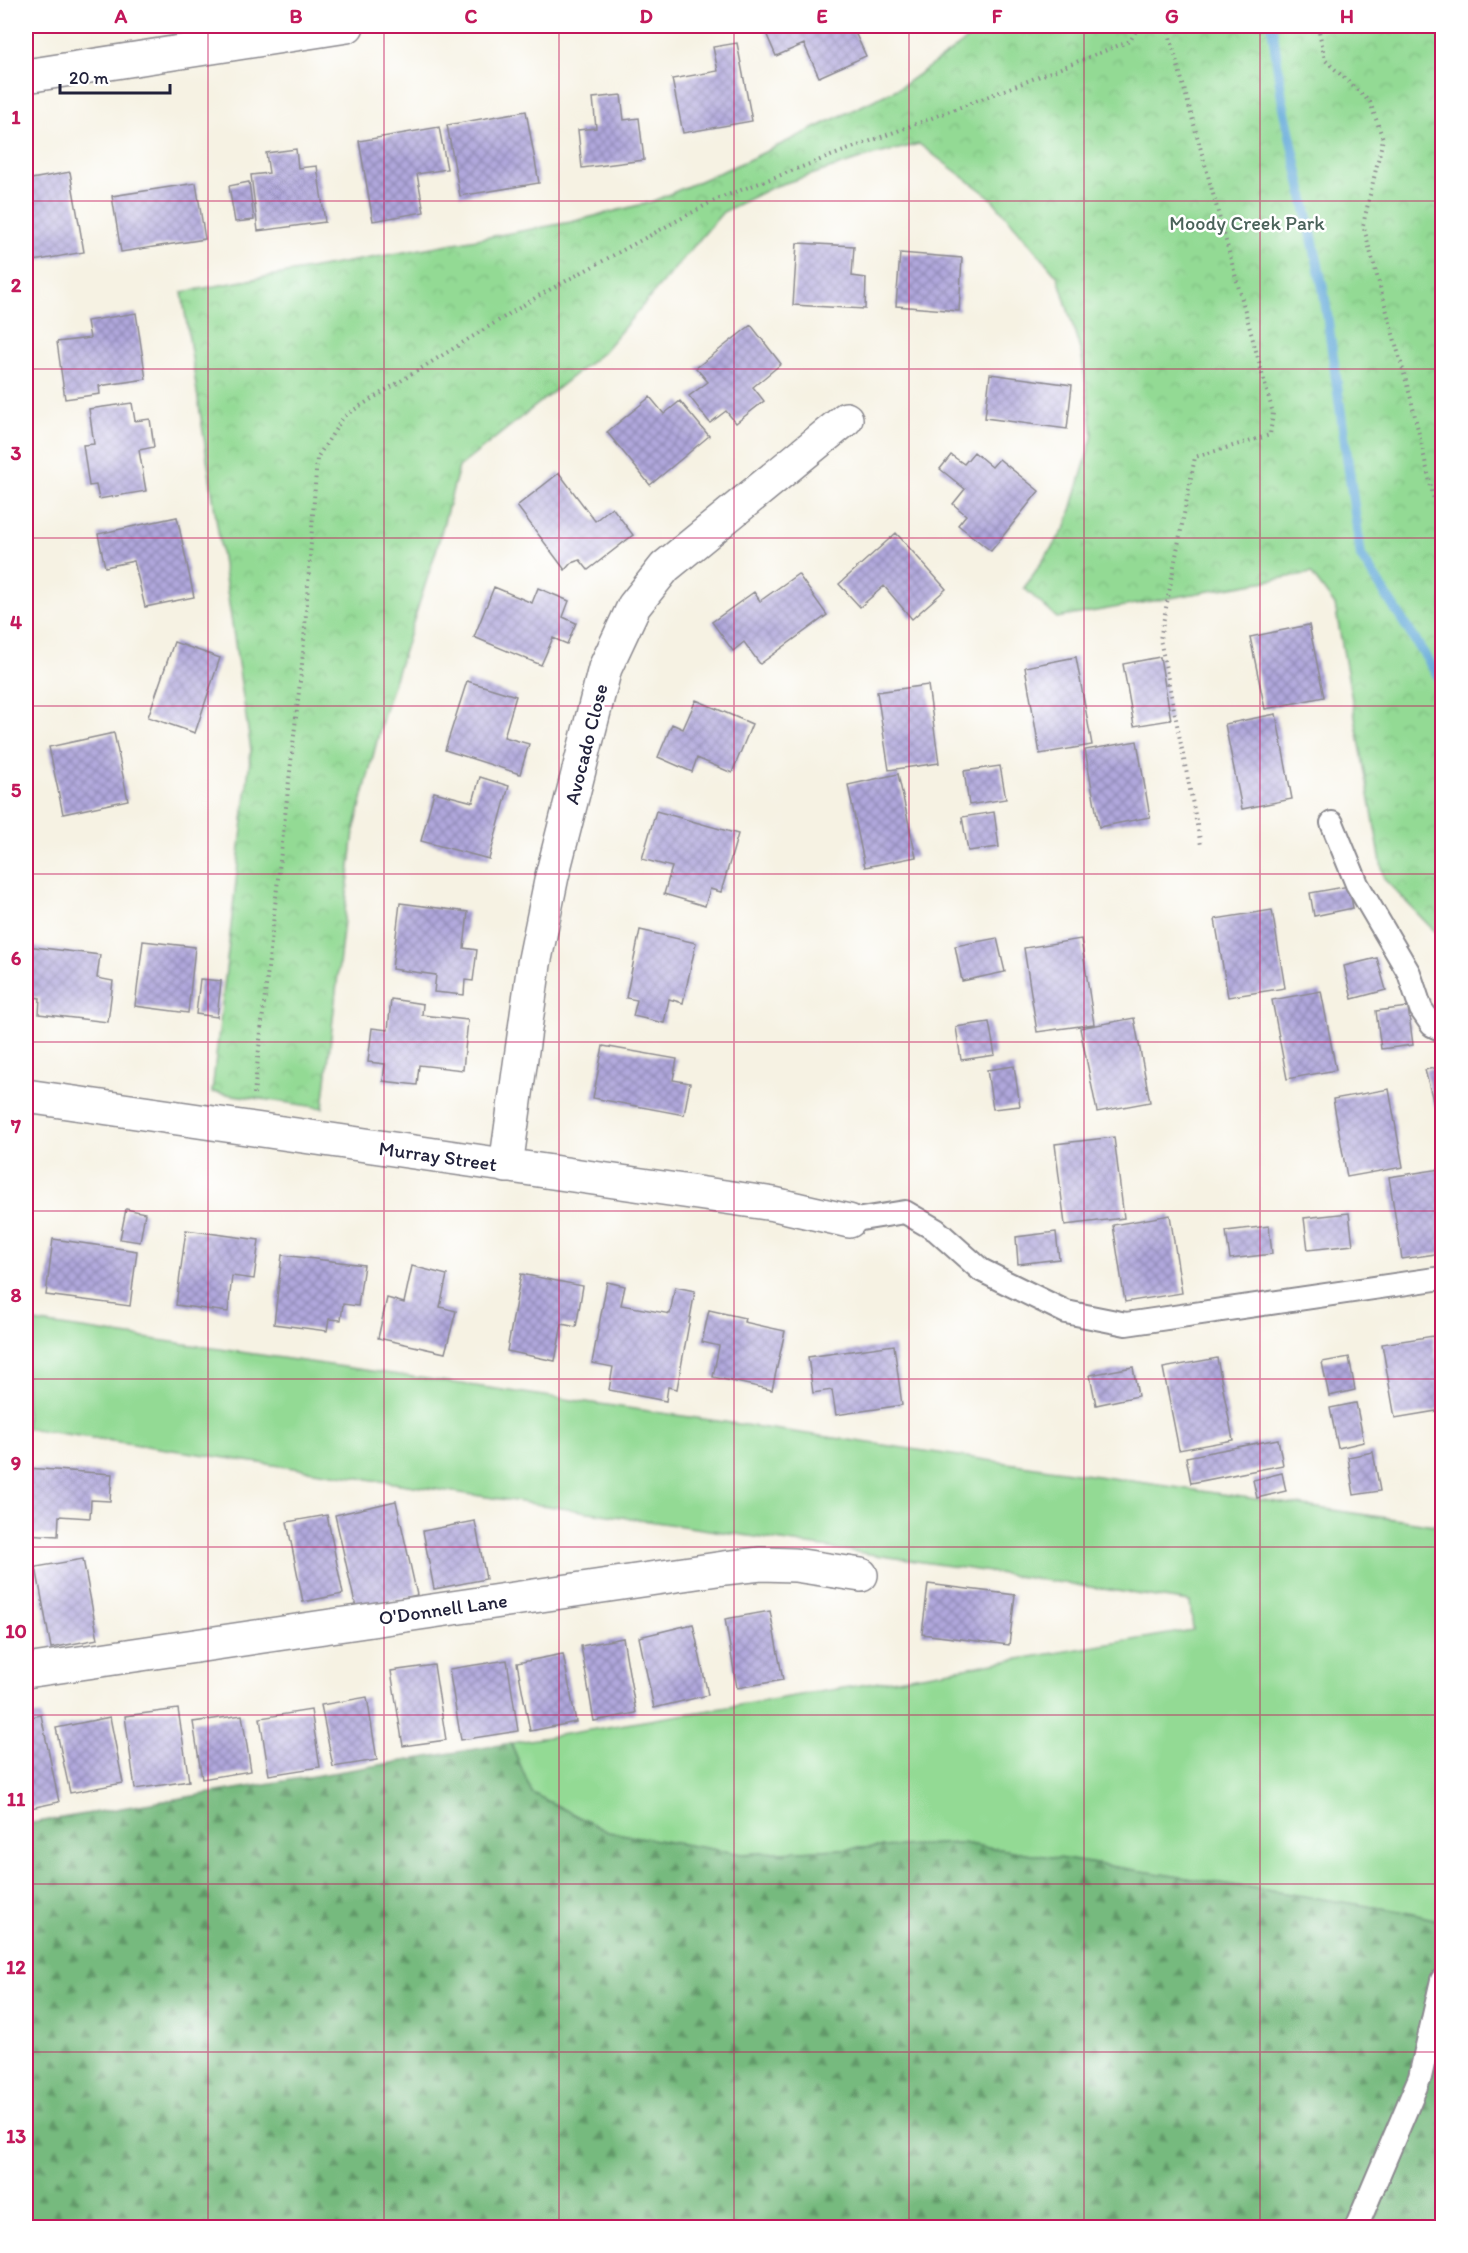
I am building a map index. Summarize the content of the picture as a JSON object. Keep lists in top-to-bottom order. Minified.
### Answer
{"streets":{"street":["Avocado Close","Murray Street","O'Donnell Lane"]},"crossings":[["Avocado Close","Murray Street"]],"parks":["Moody Creek Park"],"scale_bar":"20 m","grid":{"columns":["A","B","C","D","E","F","G","H"],"rows":["1","2","3","4","5","6","7","8","9","10","11","12","13"]}}
